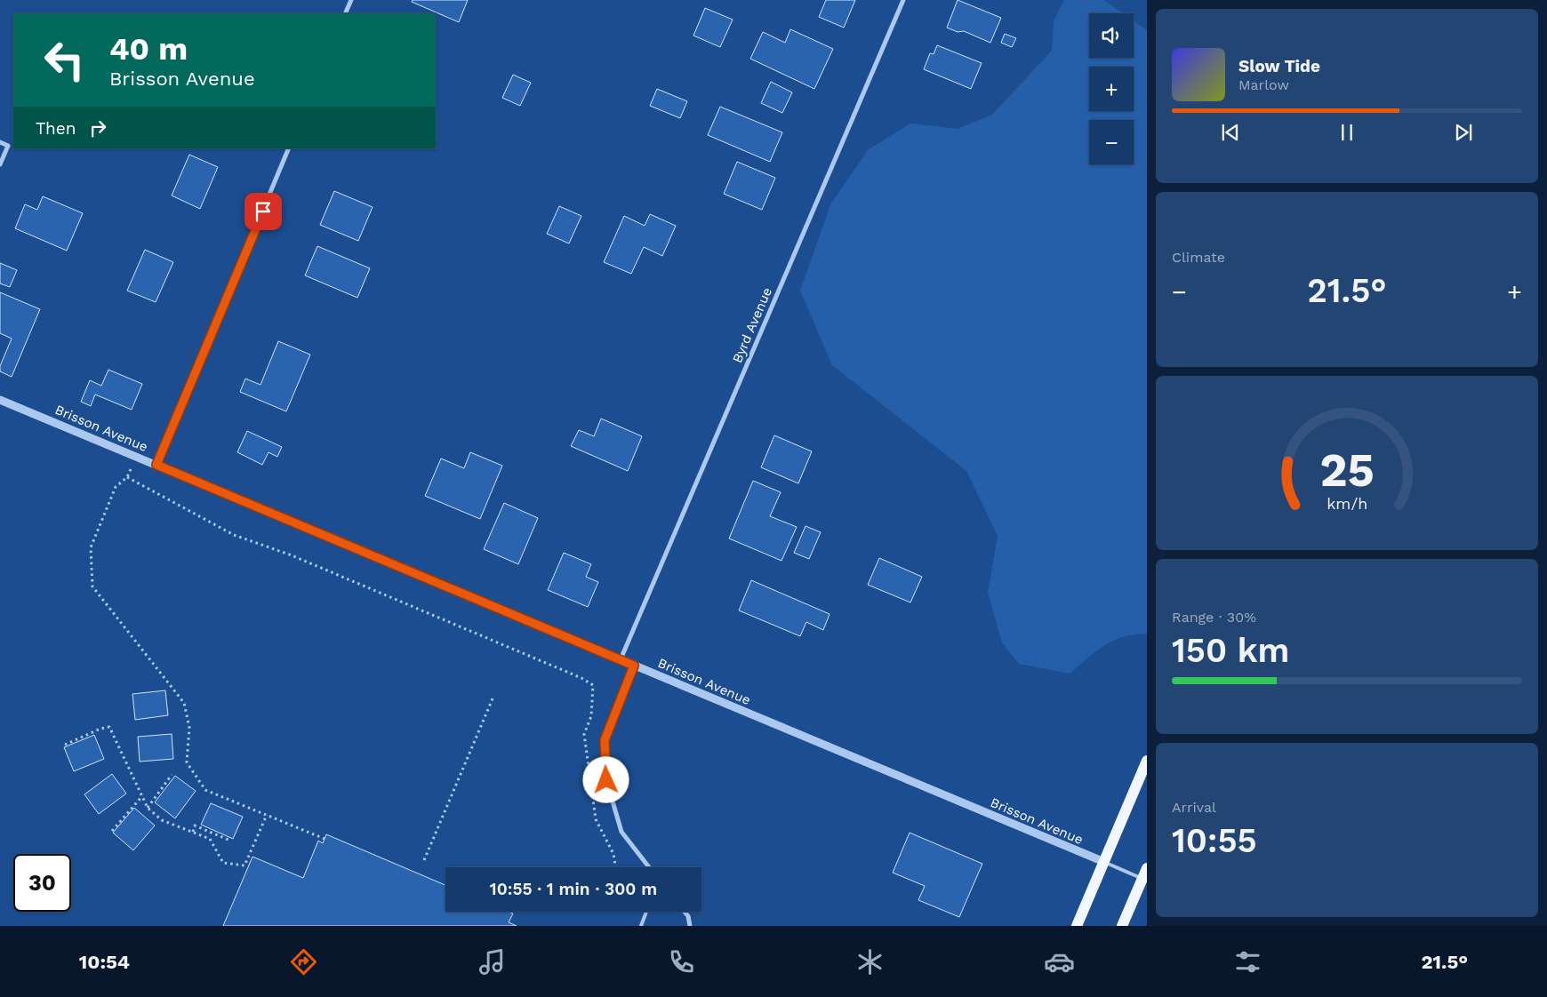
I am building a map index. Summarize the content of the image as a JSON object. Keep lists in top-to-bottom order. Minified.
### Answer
{"streets":{"street":["Byrd Avenue","Brisson Avenue"]},"crossings":[["Byrd Avenue","Brisson Avenue"]],"page":{"map_buttons":["+","−"],"turn":["40 m","Brisson Avenue"],"song":["Slow Tide","Marlow"],"then":"Then","tile":["Climate",["Range · 30%","150 km"],["Arrival","10:55"]],"heat":["−","21.5°","+"],"limit":"30","trip":"10:55 · 1 min · 300 m","tabs":["10:54","21.5°"],"gauge":["25","km/h"]}}
